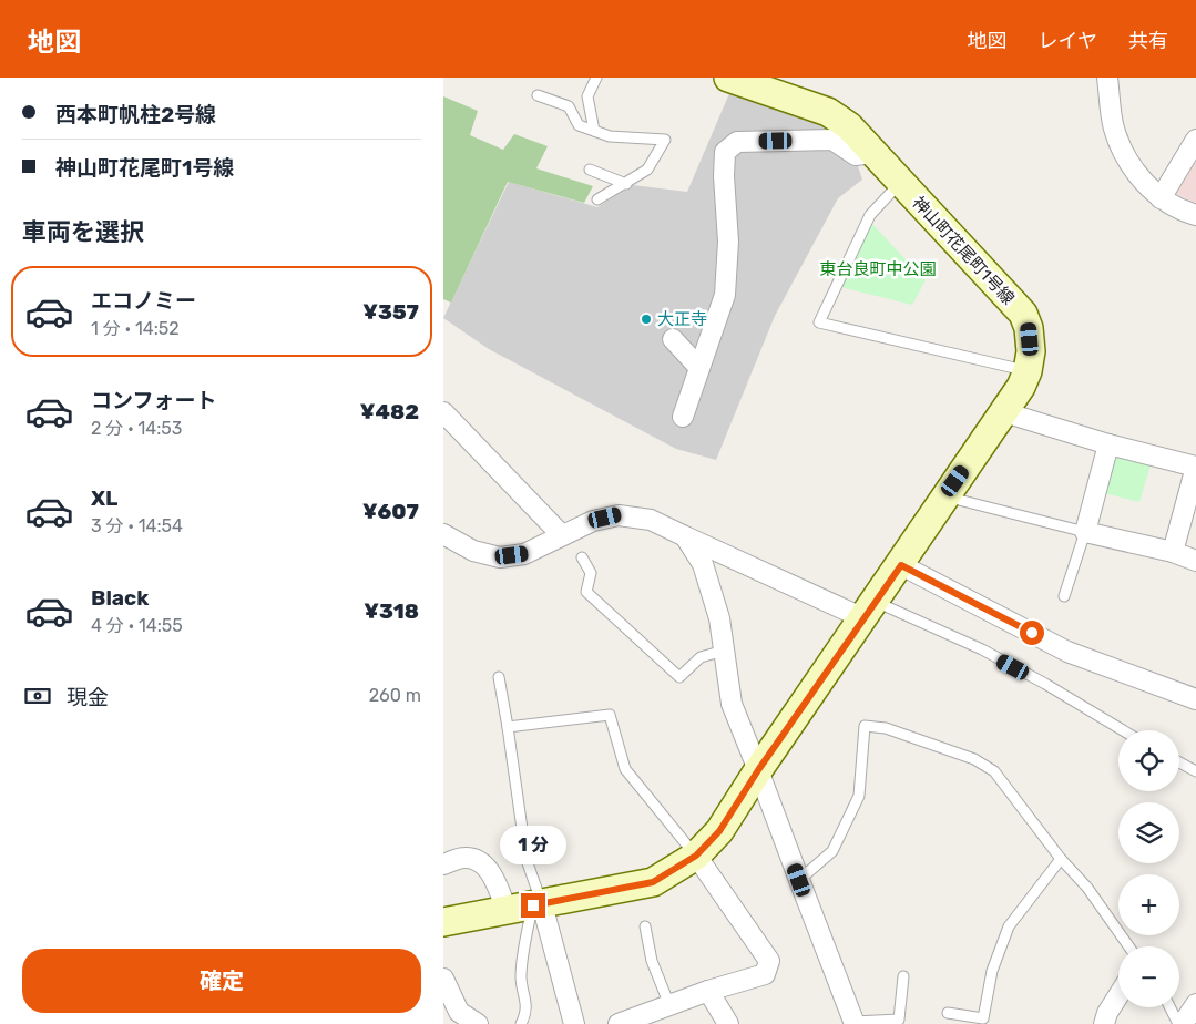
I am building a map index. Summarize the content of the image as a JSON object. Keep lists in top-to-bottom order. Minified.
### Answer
{"streets":{"street":["神山町花尾町1号線"]},"parks":["東台良町中公園"],"places":["大正寺"],"page":{"header":"地図","nav":["地図","レイヤ","共有"],"banner":["西本町帆柱2号線","神山町花尾町1号線"],"heading":"車両を選択","list":[{"name":"エコノミー","note":"1 分 · 14:52","value":"¥357"},{"name":"コンフォート","note":"2 分 · 14:53","value":"¥482"},{"name":"XL","note":"3 分 · 14:54","value":"¥607"},{"name":"Black","note":"4 分 · 14:55","value":"¥318"}],"pay":["現金","260 m"],"map_buttons":["+","−"],"bubble":"1 分","buttons":"確定"}}
